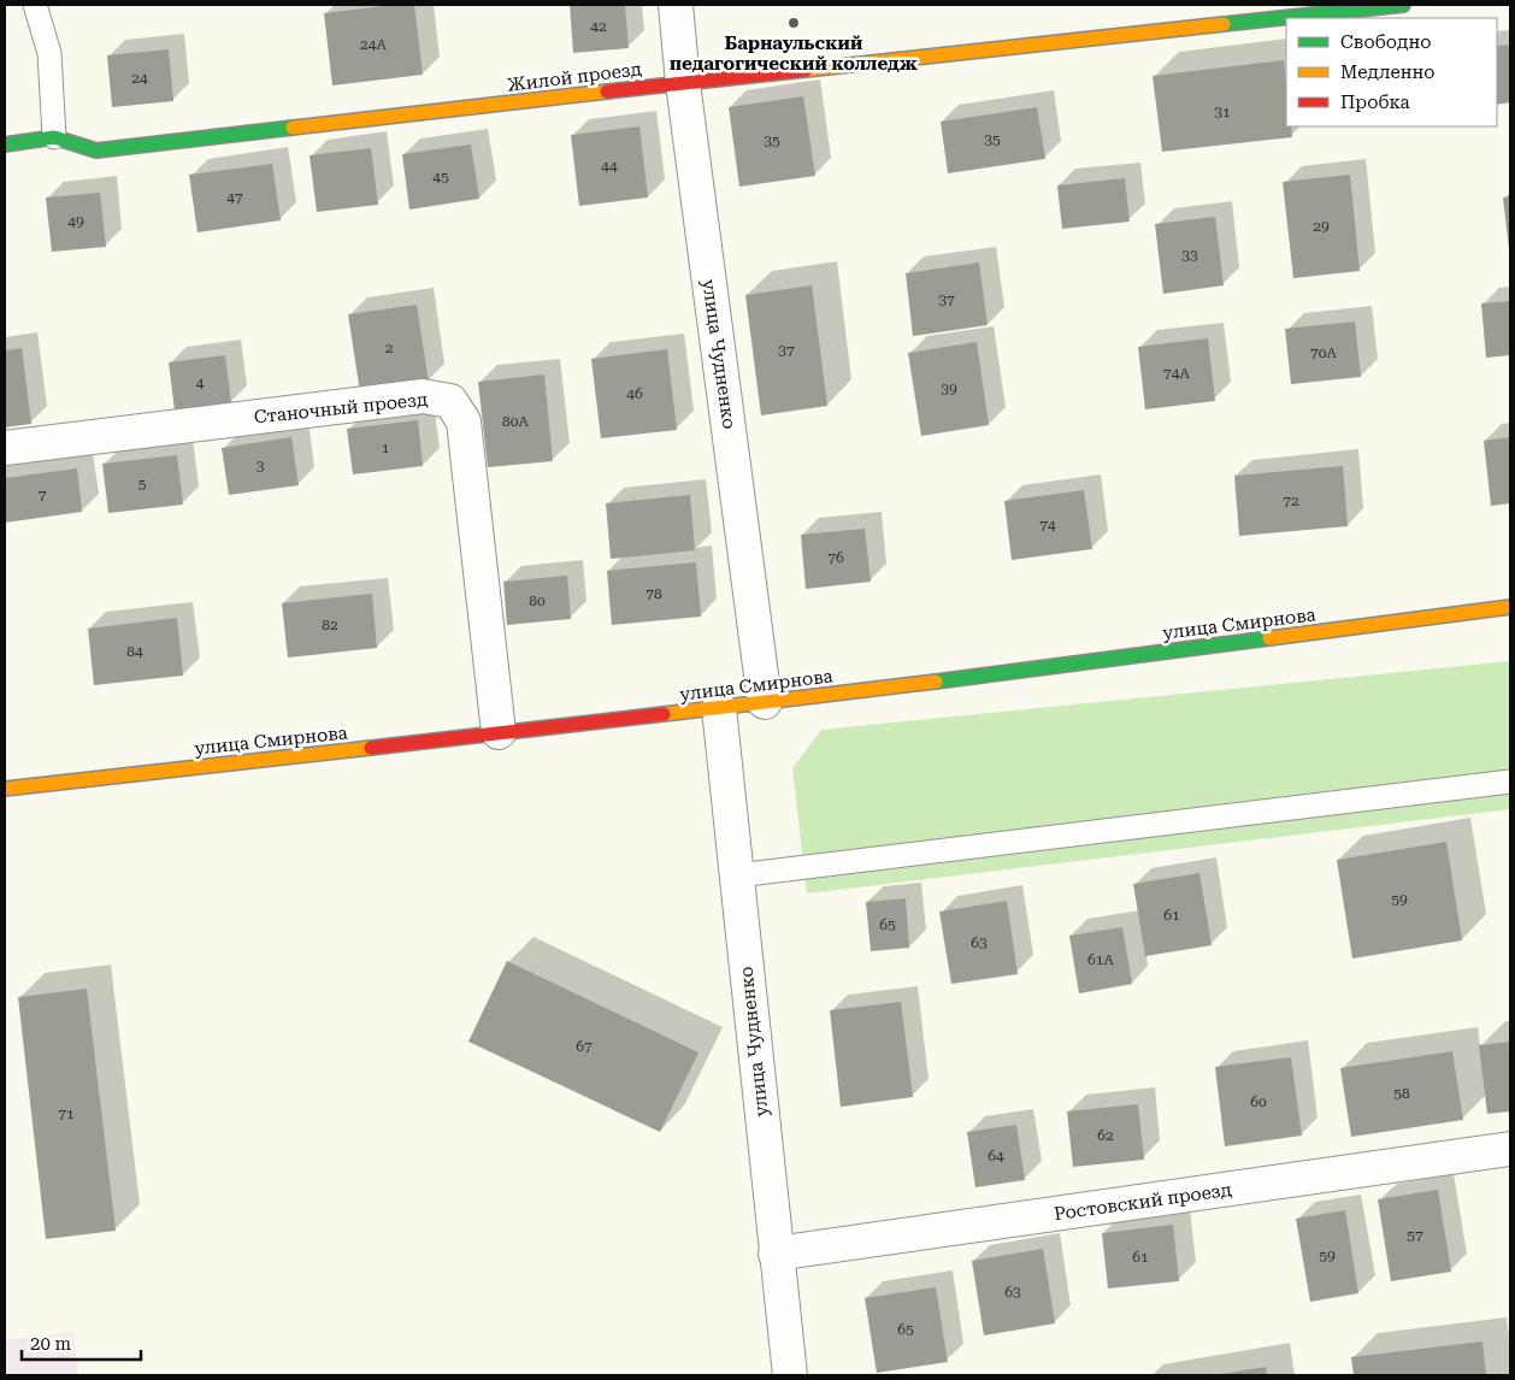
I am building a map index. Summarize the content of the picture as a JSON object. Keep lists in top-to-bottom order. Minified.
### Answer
{"streets":{"street":["Жилой проезд","улица Чудненко","Станочный проезд","улица Смирнова","Ростовский проезд"]},"crossings":[["Жилой проезд","улица Чудненко"],["улица Чудненко","улица Смирнова"],["улица Чудненко","Ростовский проезд"],["Станочный проезд","улица Смирнова"]],"places":["Барнаульский педагогический колледж"],"house_numbers":["42","24А","24","31","35","35","44","45","47","49","29","33","37","2","37","70А","74А","4","39","46","80А","1","3","5","7","72","74","76","78","80","82","84","59","61","65","63","61А","67","58","60","71","62","64","57","59","61","63","65"],"legend":["Свободно","Медленно","Пробка"],"scale_bar":"20 m"}
